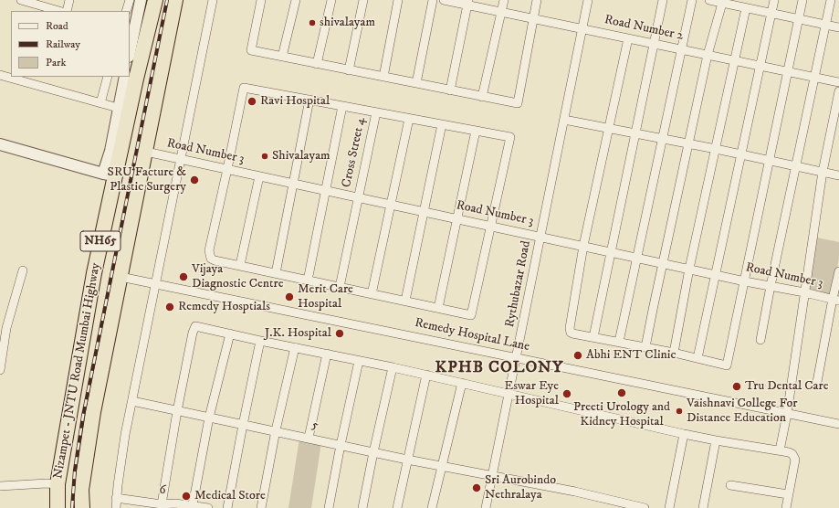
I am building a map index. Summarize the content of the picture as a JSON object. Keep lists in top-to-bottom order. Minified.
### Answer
{"streets":{"highway":["NH65","Nizampet - JNTU Road Mumbai Highway"],"street":["Road Number 2","Road Number 3","Cross Street 4","Rythubazar Road","Remedy Hospital Lane","5","6"]},"crossings":[["Road Number 2","Rythubazar Road"],["Road Number 3","Cross Street 4"],["Road Number 3","Rythubazar Road"],["Road Number 3","Nizampet - JNTU Road Mumbai Highway"],["Rythubazar Road","Remedy Hospital Lane"],["Rythubazar Road","5"],["Remedy Hospital Lane","Nizampet - JNTU Road Mumbai Highway"]],"districts":["KPHB COLONY"],"places":["shivalayam","Ravi Hospital","Shivalayam","SRU Facture & Plastic Surgery","Vijaya Diagnostic Centre","Merit Care Hospital","Remedy Hosptials","J.K. Hospital","Abhi ENT Clinic","Tru Dental Care","Preeti Urology and Kidney Hospital","Eswar Eye Hospital","Vaishnavi College For Distance Education","Sri Aurobindo Nethralaya","Medical Store"],"legend":["Road","Railway","Park"]}
